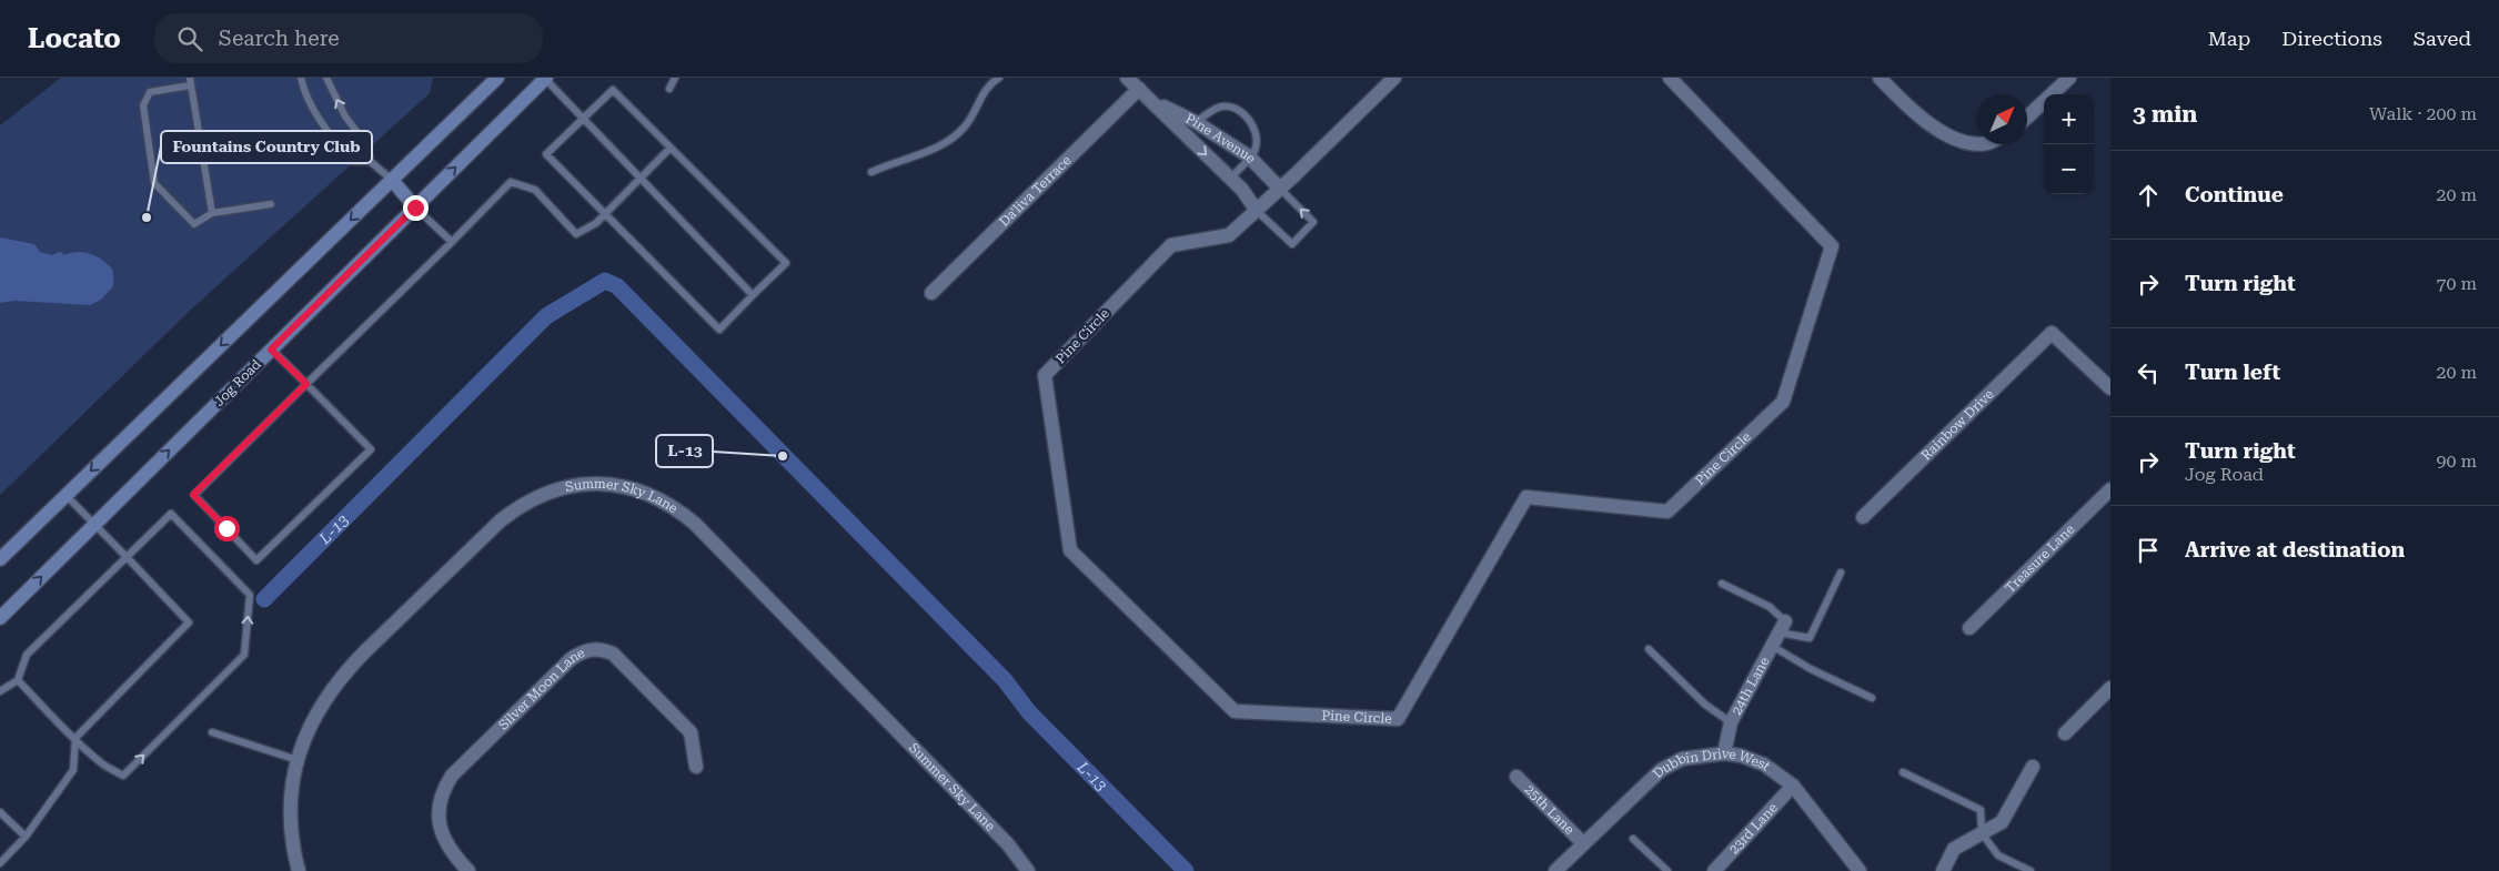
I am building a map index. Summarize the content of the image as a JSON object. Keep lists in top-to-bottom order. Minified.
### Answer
{"streets":{"main road":["Jog Road"],"street":["Pine Avenue","Da'liva Terrace","Pine Circle","Rainbow Drive","Summer Sky Lane","Treasure Lane","24th Lane","Silver Moon Lane","Dubbin Drive West","25th Lane","23rd Lane"]},"crossings":[["Pine Avenue","Da'liva Terrace"],["Pine Avenue","Pine Circle"],["24th Lane","Dubbin Drive West"],["Dubbin Drive West","25th Lane"],["Dubbin Drive West","23rd Lane"]],"water":["L-13"],"places":["Fountains Country Club","L-13"],"north":"top right","page":{"header":"Locato","search":"Search here","nav":["Map","Directions","Saved"],"heading":["3 min","Walk · 200 m"],"map_buttons":["+","−"],"list":[["Continue","20 m"],["Turn right","70 m"],["Turn left","20 m"],["Turn right","Jog Road","90 m"],"Arrive at destination"]}}
